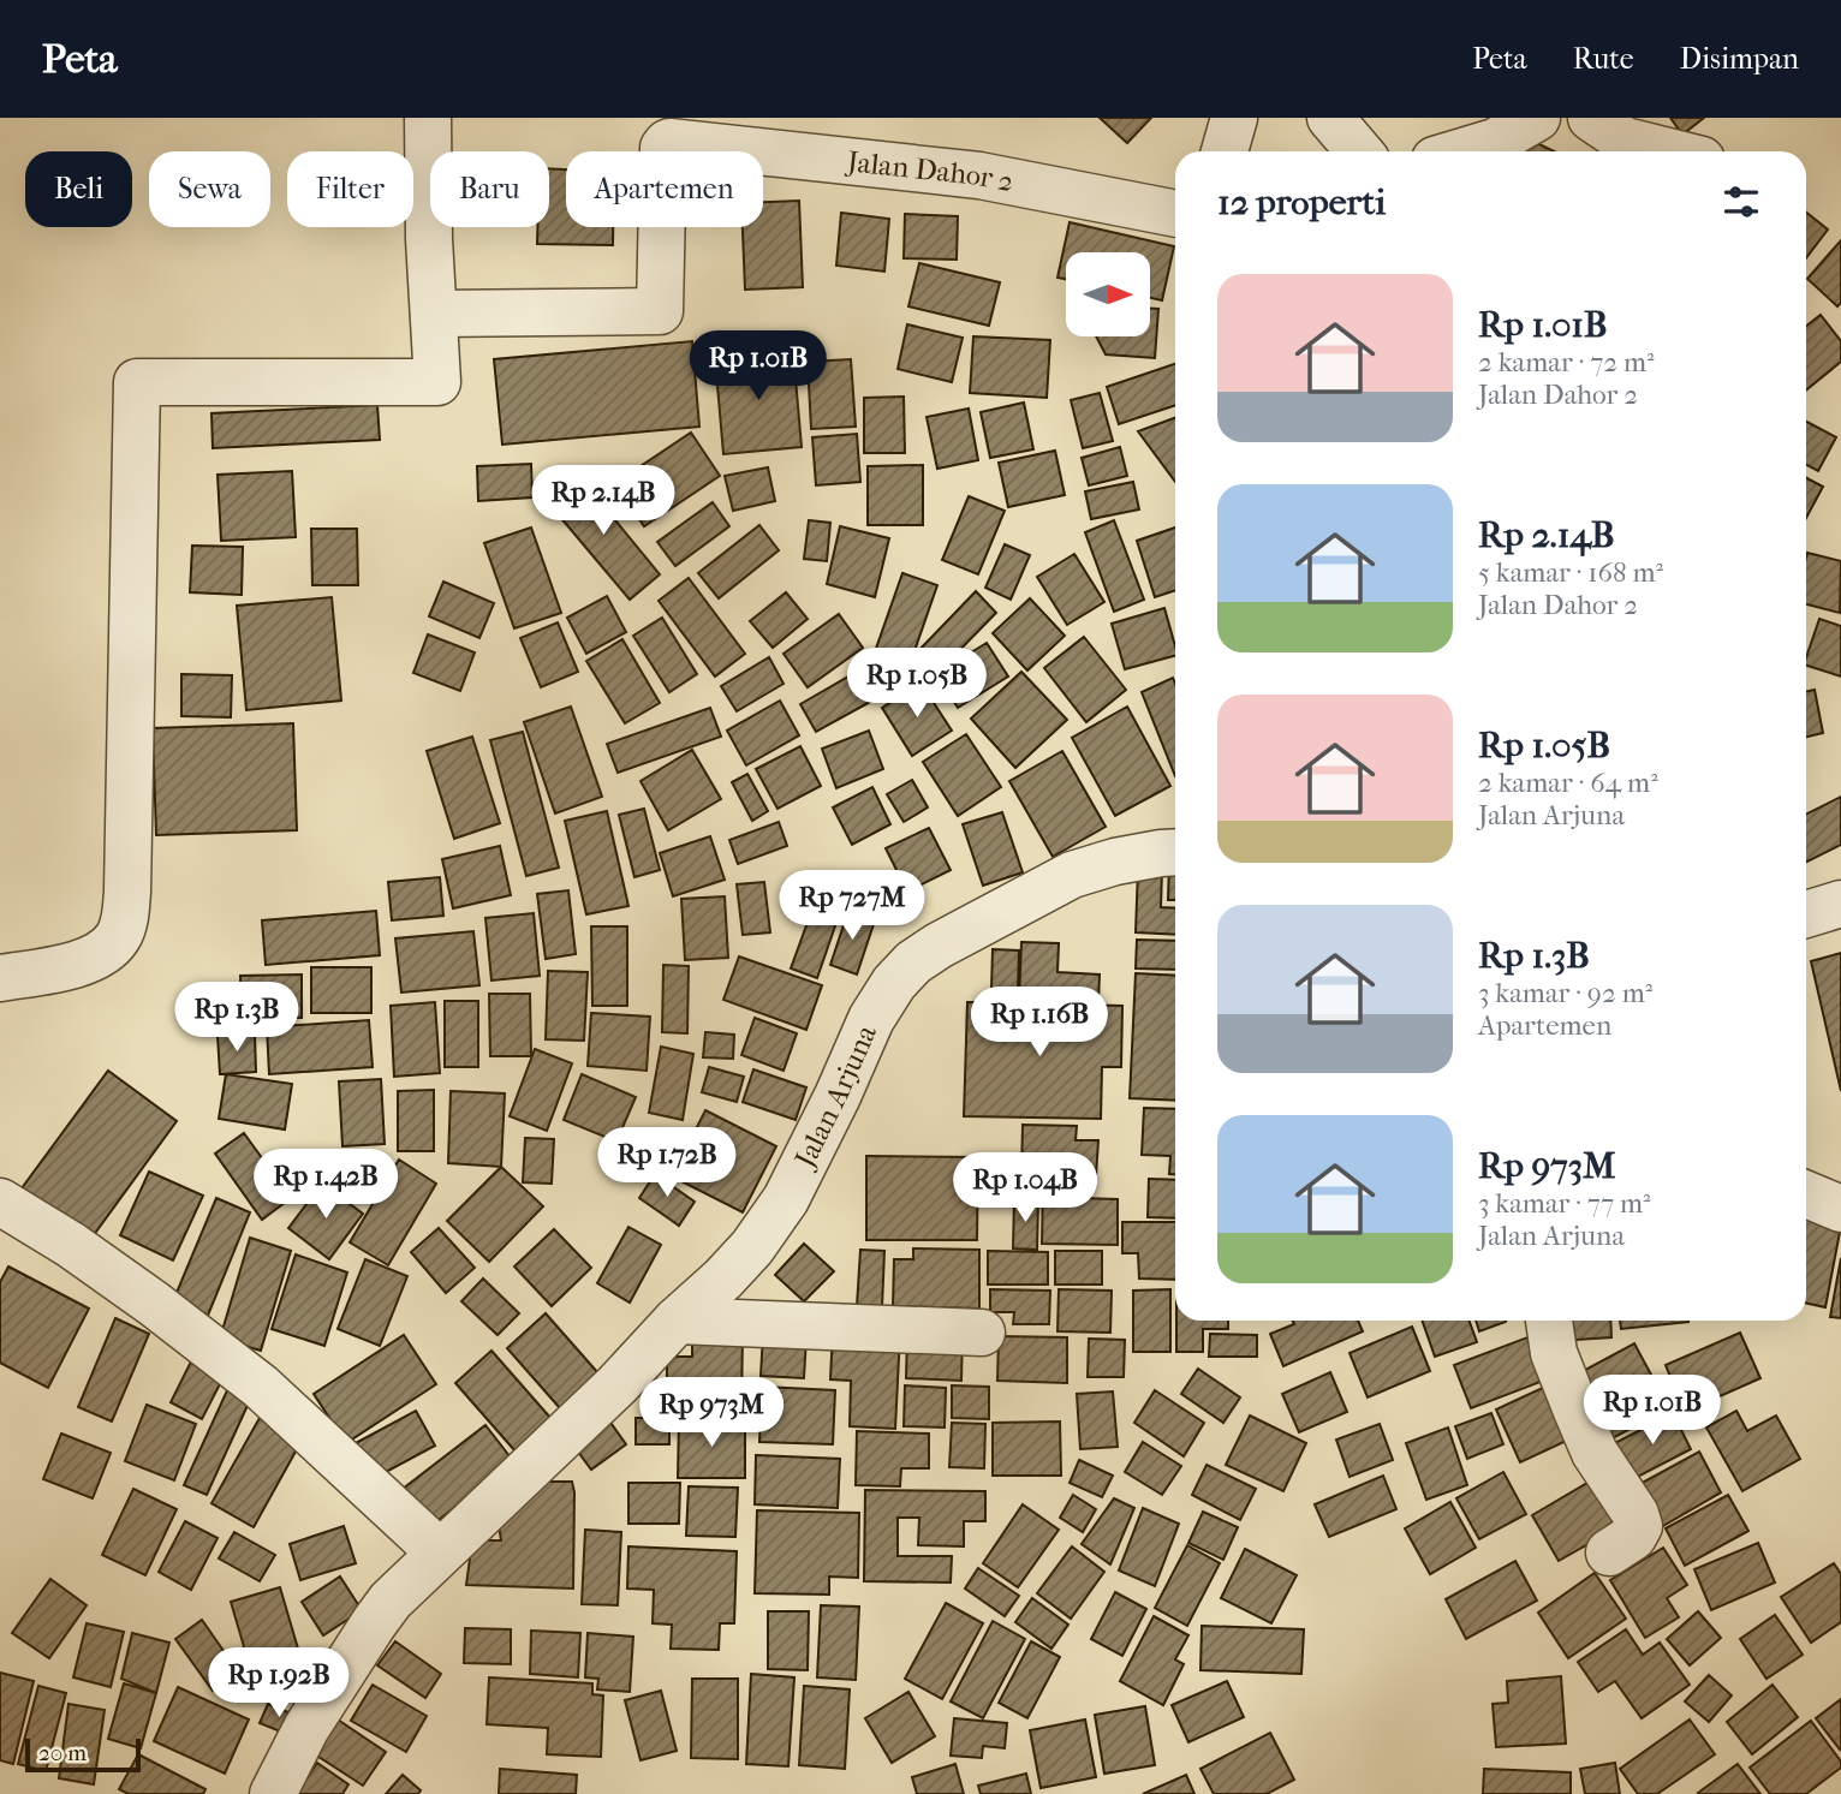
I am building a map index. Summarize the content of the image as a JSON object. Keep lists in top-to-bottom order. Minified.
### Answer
{"streets":{"street":["Jalan Dahor 2","Jalan Arjuna"]},"scale_bar":"20 m","north":"right","page":{"header":"Peta","nav":["Peta","Rute","Disimpan"],"chip":["Beli","Sewa","Filter","Baru","Apartemen"],"heading":"12 properti","list":[{"name":"Rp 1.01B","note":"2 kamar · 72 m² · Jalan Dahor 2"},{"name":"Rp 2.14B","note":"5 kamar · 168 m² · Jalan Dahor 2"},{"name":"Rp 1.05B","note":"2 kamar · 64 m² · Jalan Arjuna"},{"name":"Rp 1.3B","note":"3 kamar · 92 m² · Apartemen"},{"name":"Rp 973M","note":"3 kamar · 77 m² · Jalan Arjuna"}],"price":["Rp 1.01B","Rp 2.14B","Rp 1.05B","Rp 727M","Rp 1.3B","Rp 1.16B","Rp 1.72B","Rp 1.42B","Rp 1.04B","Rp 1.01B","Rp 973M","Rp 1.92B"],"scale":"20 m"}}
